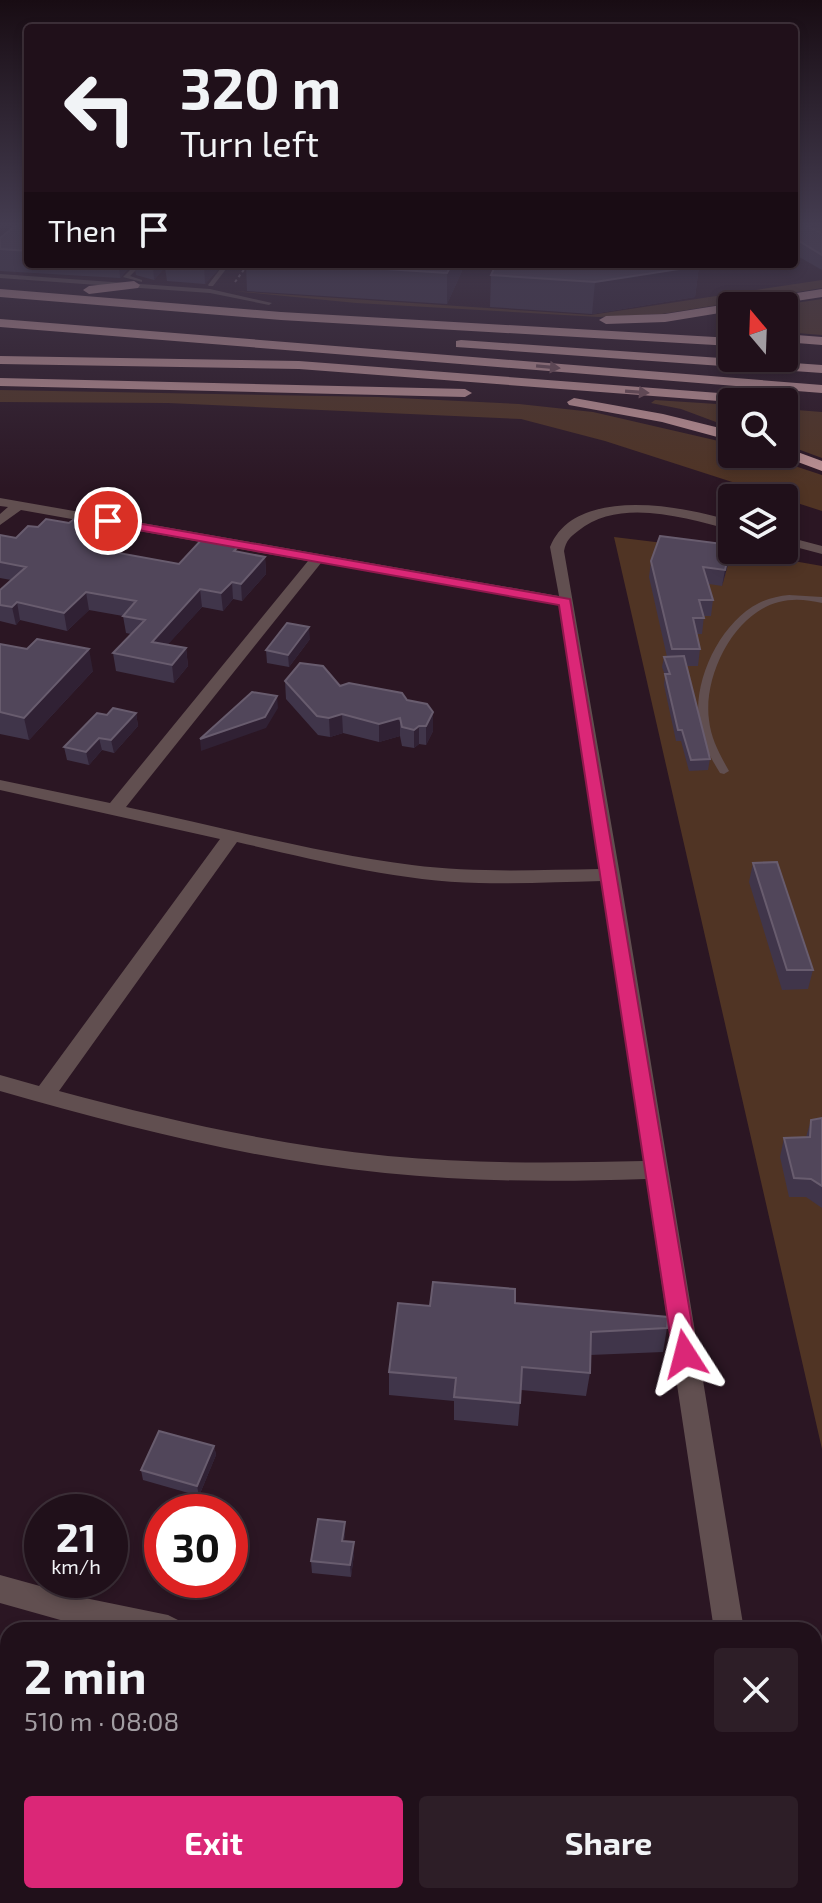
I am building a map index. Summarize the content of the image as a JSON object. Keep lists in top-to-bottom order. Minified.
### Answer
{"north":"top","page":{"turn":["320 m","Turn left"],"then":"Then","speed":"21 km/h","limit":"30","heading":["2 min","510 m · 08:08"],"buttons":["Exit","Share"]}}
